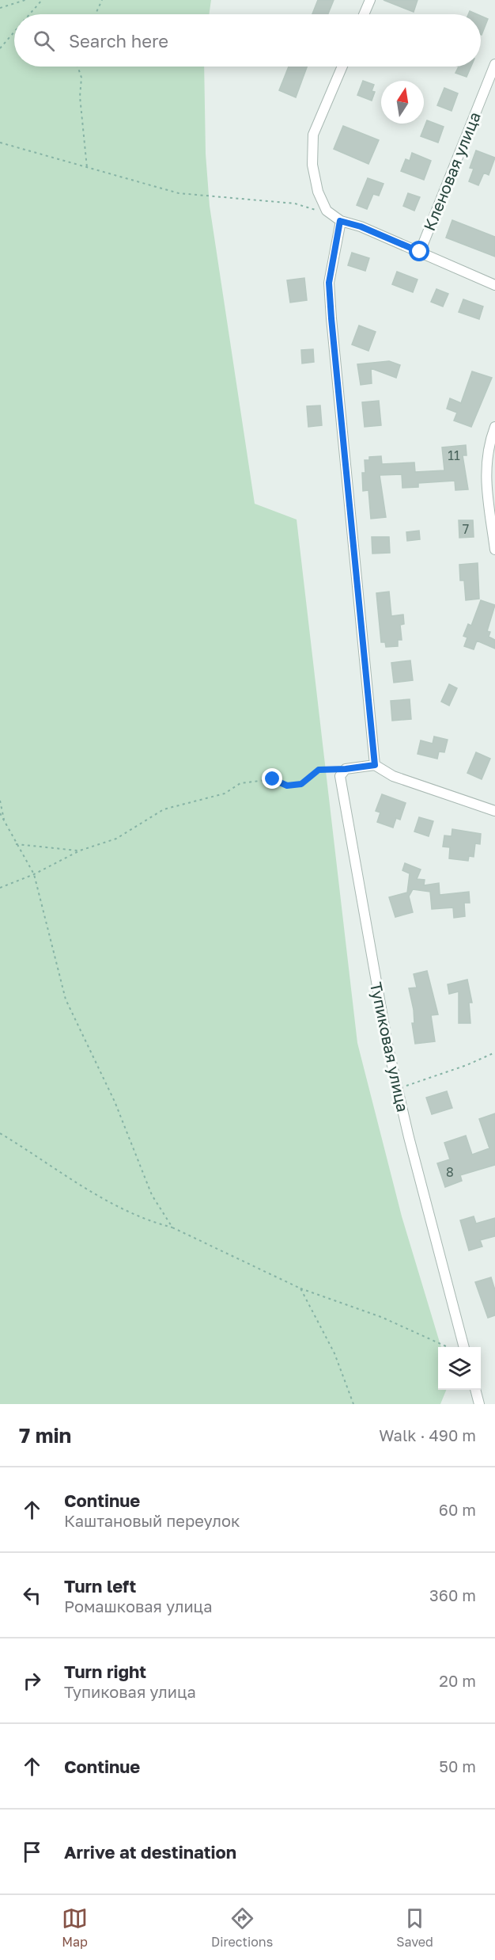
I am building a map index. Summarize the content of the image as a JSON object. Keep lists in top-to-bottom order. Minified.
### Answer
{"streets":{"street":["Кленовая улица","Тупиковая улица"]},"house_numbers":["11","7","8"],"north":"top","page":{"search":"Search here","heading":["7 min","Walk · 490 m"],"list":[["Continue","Каштановый переулок","60 m"],["Turn left","Ромашковая улица","360 m"],["Turn right","Тупиковая улица","20 m"],["Continue","50 m"],"Arrive at destination"],"nav":["Map","Directions","Saved"]}}
